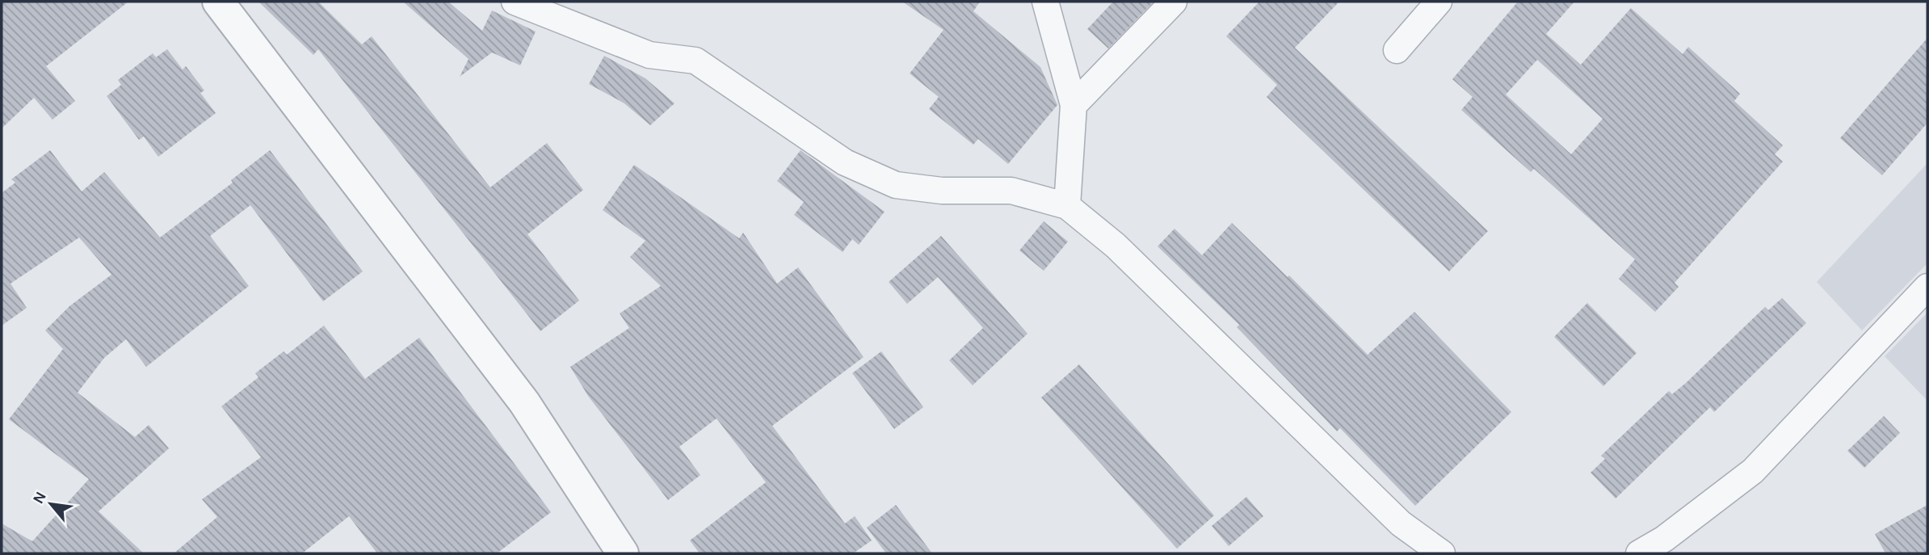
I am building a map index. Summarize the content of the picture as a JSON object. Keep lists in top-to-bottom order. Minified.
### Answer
{"north":"top left"}
